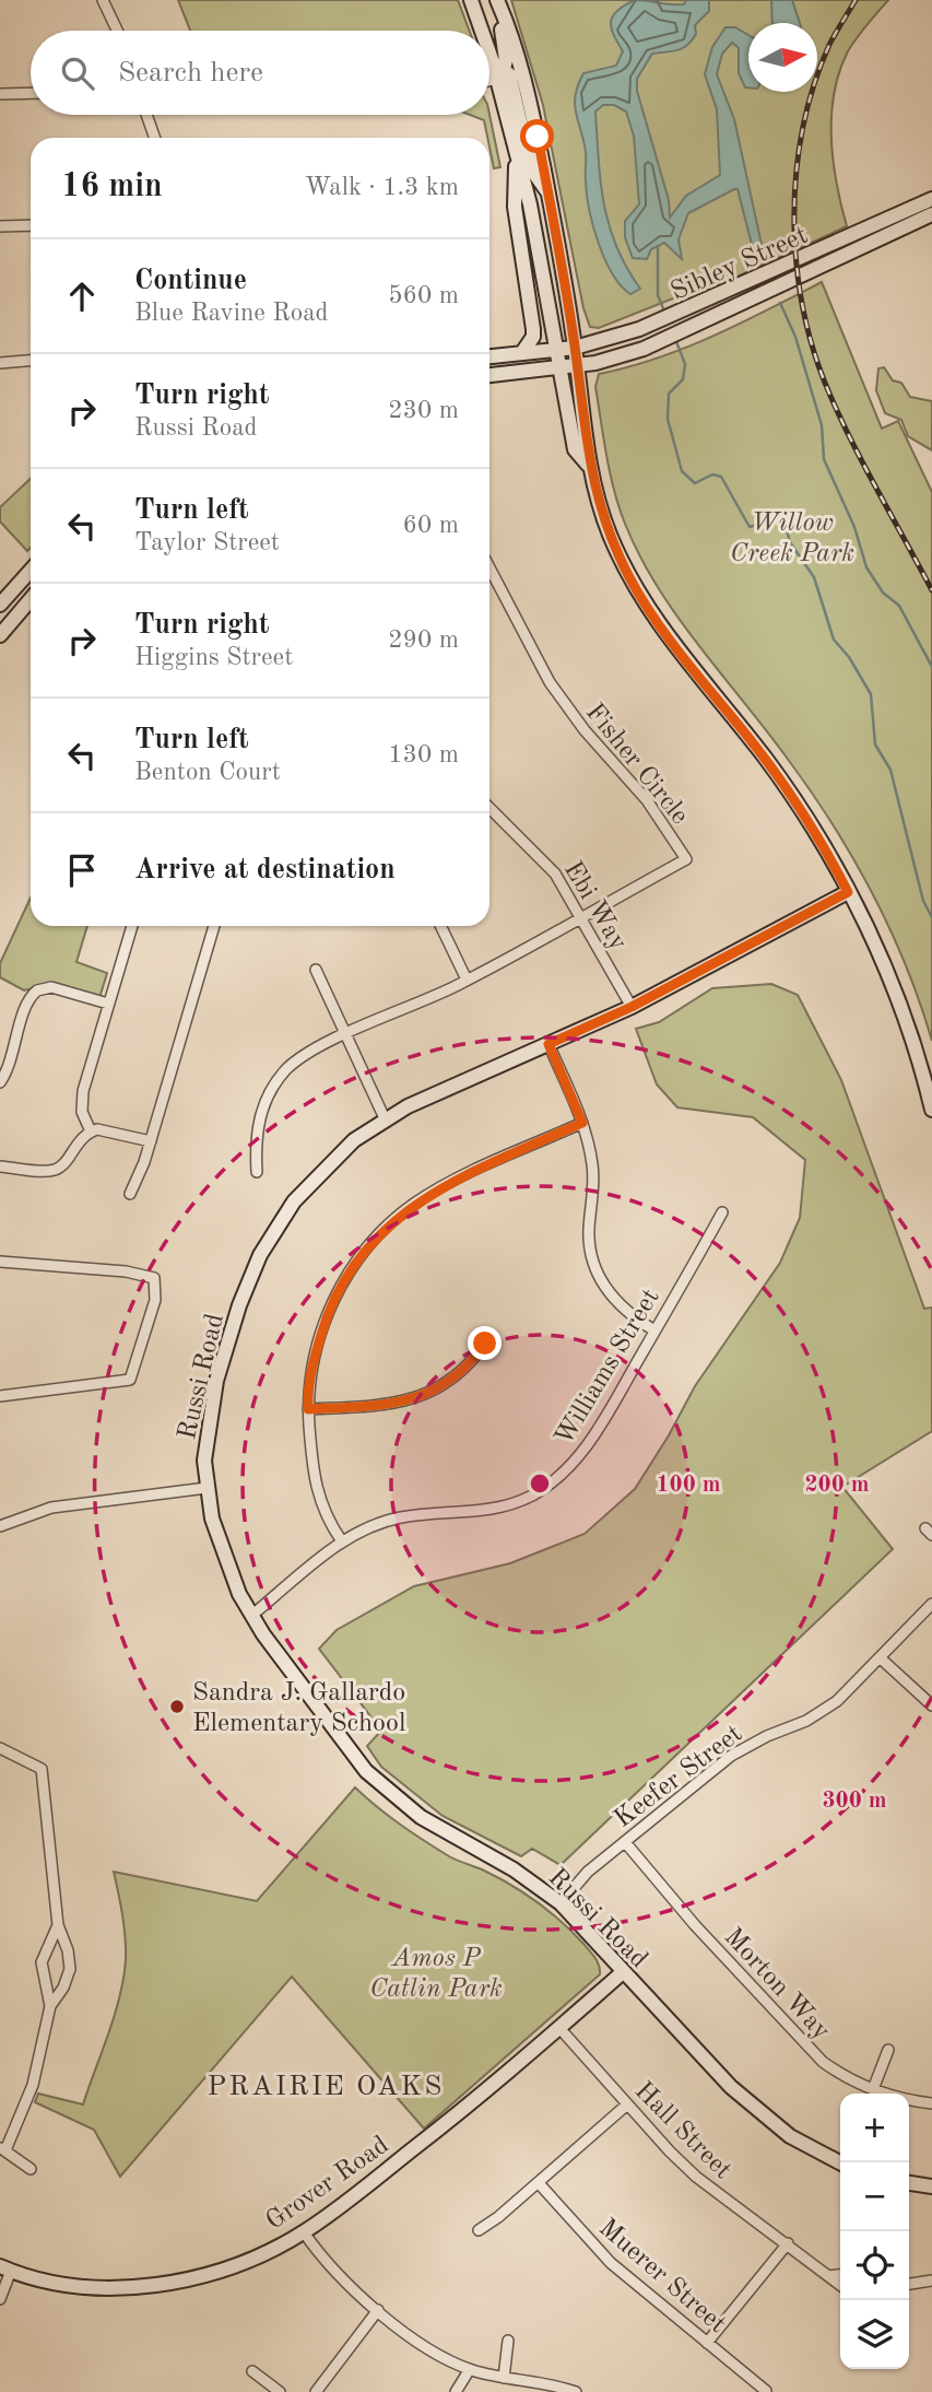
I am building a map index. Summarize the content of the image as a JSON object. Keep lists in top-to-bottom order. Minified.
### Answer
{"streets":{"street":["Sibley Street","Fisher Circle","Ebi Way","Williams Street","Russi Road","Keefer Street","Morton Way","Hall Street","Grover Road","Muerer Street"]},"crossings":[["Fisher Circle","Ebi Way"],["Ebi Way","Russi Road"],["Williams Street","Russi Road"],["Russi Road","Keefer Street"],["Russi Road","Grover Road"],["Keefer Street","Morton Way"],["Hall Street","Grover Road"]],"districts":["PRAIRIE OAKS"],"parks":["Willow Creek Park","Amos P Catlin Park"],"places":["Sandra J. Gallardo Elementary School"],"north":"right","page":{"search":"Search here","heading":["16 min","Walk · 1.3 km"],"list":[["Continue","Blue Ravine Road","560 m"],["Turn right","Russi Road","230 m"],["Turn left","Taylor Street","60 m"],["Turn right","Higgins Street","290 m"],["Turn left","Benton Court","130 m"],"Arrive at destination"],"map_buttons":["+","−"]},"rings":["100 m","200 m","300 m"]}
